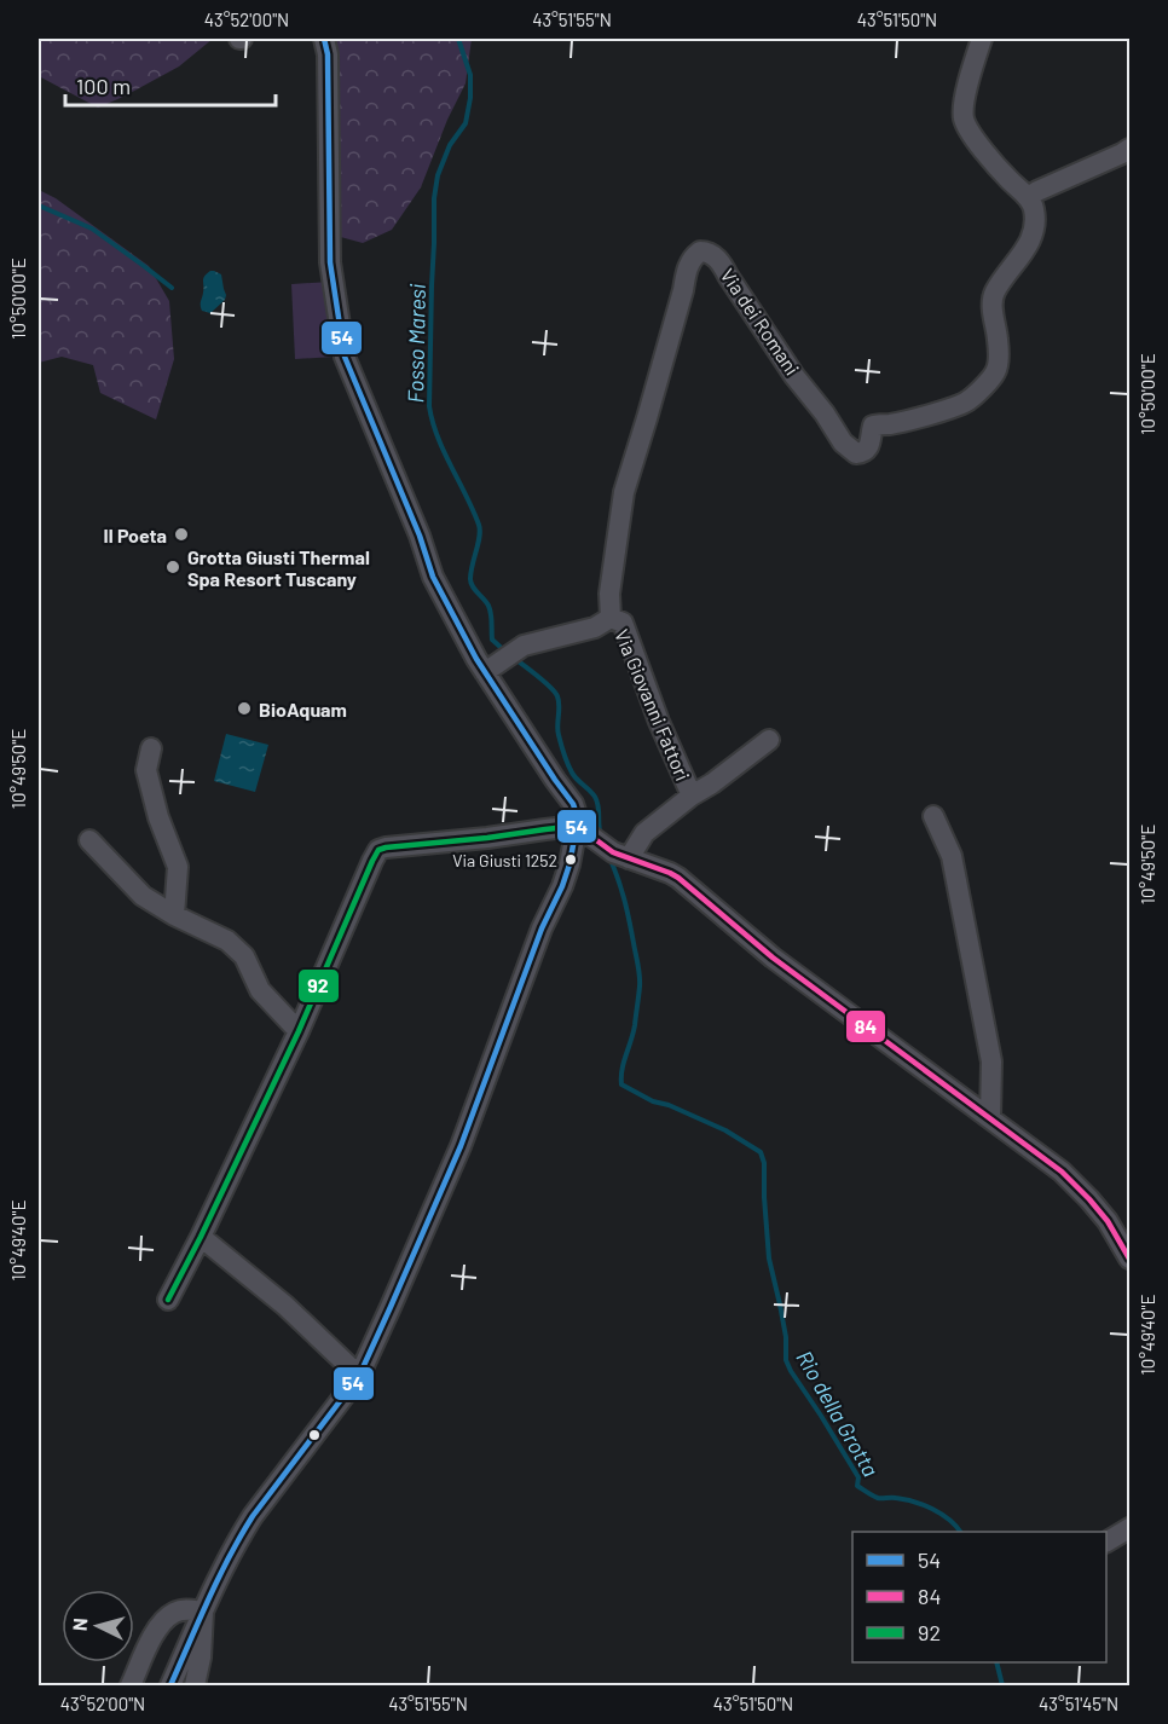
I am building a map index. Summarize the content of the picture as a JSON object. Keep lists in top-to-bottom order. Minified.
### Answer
{"streets":{"street":["Via dei Romani","Via Giovanni Fattori"]},"crossings":[["Via dei Romani","Via Giovanni Fattori"]],"water":["Fosso Maresi","Rio della Grotta"],"places":["Il Poeta","Grotta Giusti Thermal Spa Resort Tuscany","BioAquam","Via Giusti 1252"],"lines":["transit line 54","transit line 84","transit line 92"],"legend":["54","84","92"],"scale_bar":"100 m","north":"left","coordinates":["43°52'00\"N","43°51'55\"N","43°51'50\"N","10°50'00\"E","10°49'50\"E","10°49'40\"E","43°51'45\"N"]}
